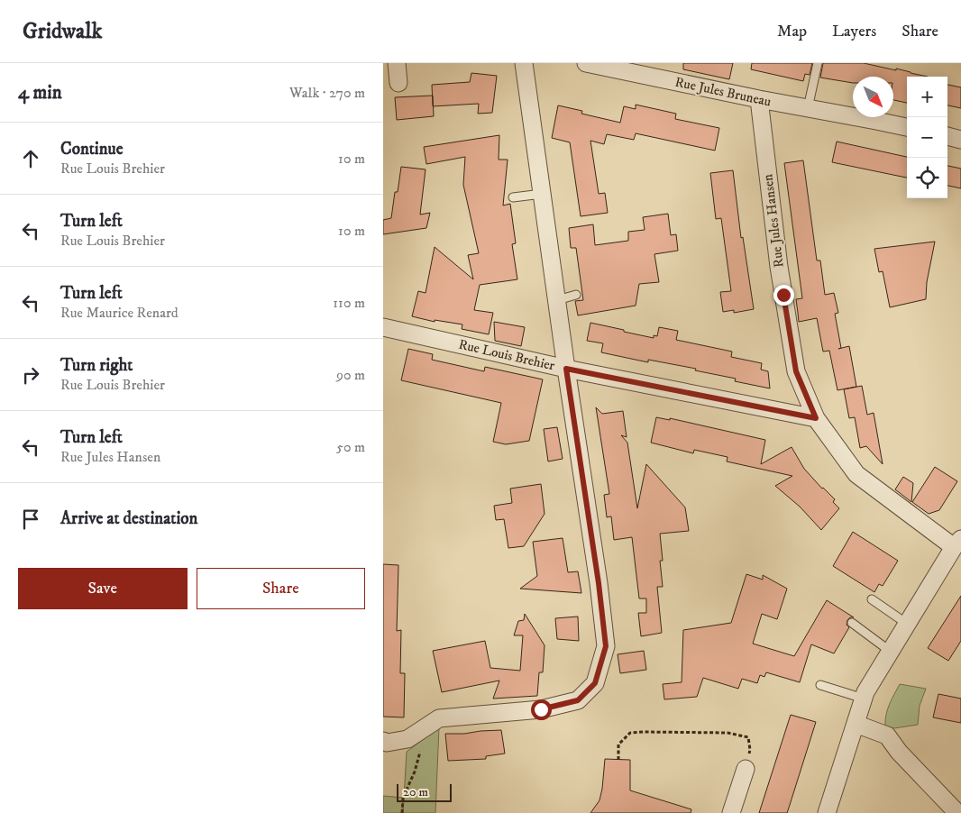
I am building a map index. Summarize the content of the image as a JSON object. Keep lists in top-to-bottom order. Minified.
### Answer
{"streets":{"street":["Rue Jules Bruneau","Rue Jules Hansen","Rue Louis Brehier"]},"crossings":[["Rue Jules Bruneau","Rue Jules Hansen"],["Rue Jules Hansen","Rue Louis Brehier"]],"scale_bar":"20 m","north":"bottom right","page":{"header":"Gridwalk","nav":["Map","Layers","Share"],"heading":["4 min","Walk · 270 m"],"map_buttons":["+","−"],"list":[["Continue","Rue Louis Brehier","10 m"],["Turn left","Rue Louis Brehier","10 m"],["Turn left","Rue Maurice Renard","110 m"],["Turn right","Rue Louis Brehier","90 m"],["Turn left","Rue Jules Hansen","50 m"],"Arrive at destination"],"buttons":["Save","Share"],"scale":"20 m"}}
